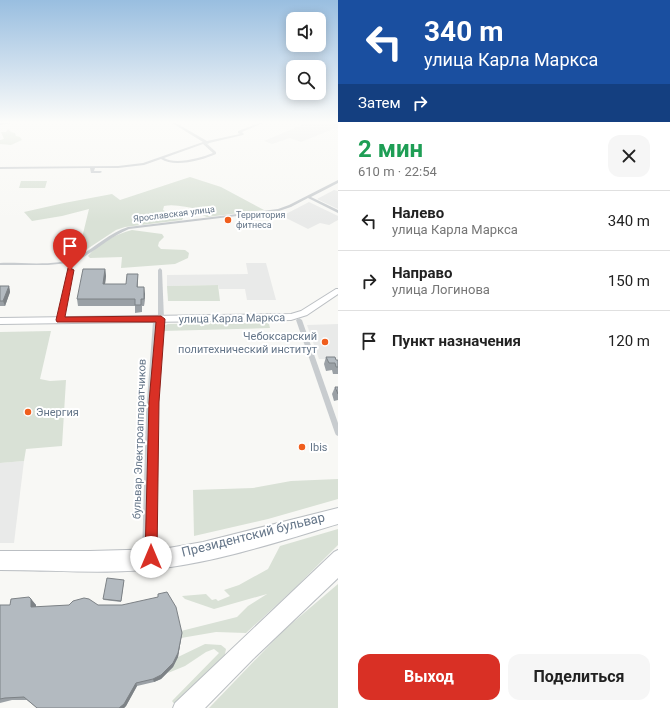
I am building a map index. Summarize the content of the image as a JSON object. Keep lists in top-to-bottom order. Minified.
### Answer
{"streets":{"main road":["улица Карла Маркса","Президентский бульвар"],"street":["Ярославская улица","бульвар Электроаппаратчиков"]},"crossings":[["улица Карла Маркса","бульвар Электроаппаратчиков"],["бульвар Электроаппаратчиков","Президентский бульвар"]],"places":["Территория фитнеса","Чебоксарский политехнический институт","Энергия","Ibis"],"page":{"turn":["340 m","улица Карла Маркса"],"then":"Затем","heading":["2 мин","610 m · 22:54"],"list":[{"name":"Налево","note":"улица Карла Маркса","value":"340 m"},{"name":"Направо","note":"улица Логинова","value":"150 m"},{"name":"Пункт назначения","value":"120 m"}],"buttons":["Выход","Поделиться"]}}
